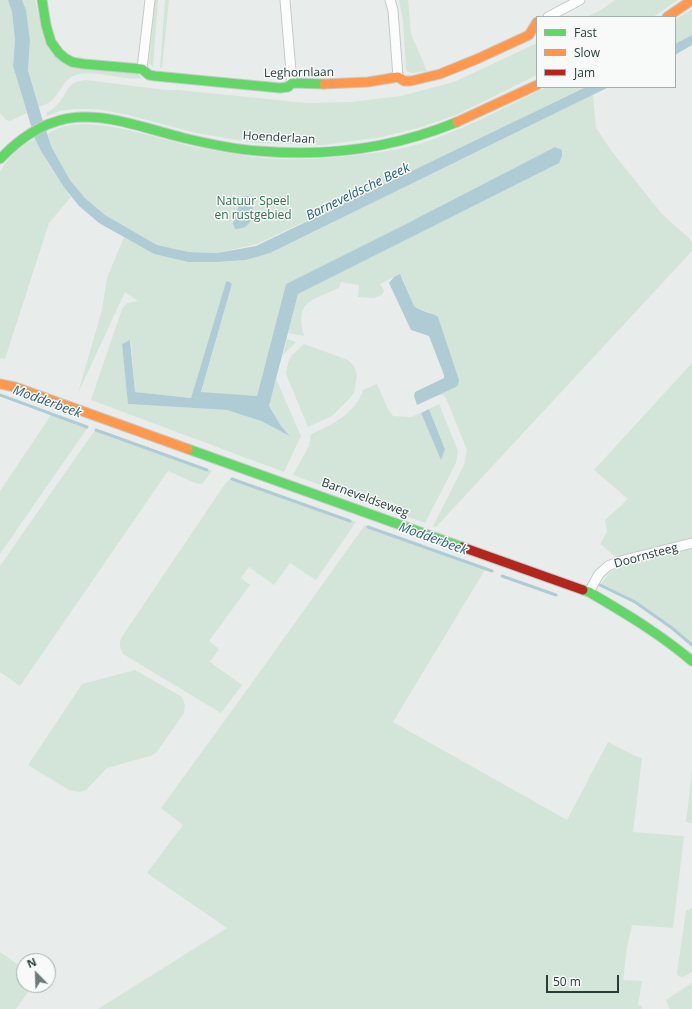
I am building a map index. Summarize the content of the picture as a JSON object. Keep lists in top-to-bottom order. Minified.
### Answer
{"streets":{"street":["Leghornlaan","Hoenderlaan","Barneveldseweg","Doornsteeg"]},"crossings":[["Barneveldseweg","Doornsteeg"]],"water":["Barneveldsche Beek","Modderbeek"],"parks":["Natuur Speel en rustgebied"],"legend":["Fast","Slow","Jam"],"scale_bar":"50 m","north":"top left"}
